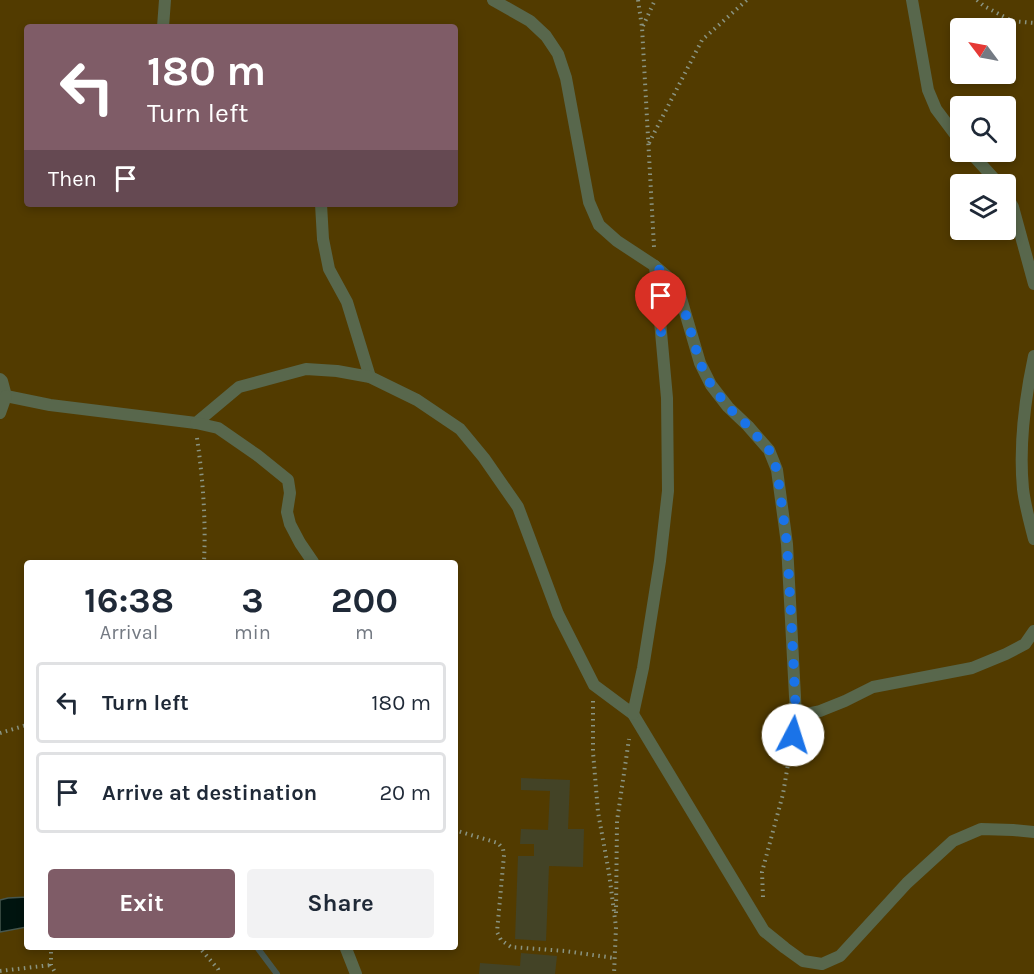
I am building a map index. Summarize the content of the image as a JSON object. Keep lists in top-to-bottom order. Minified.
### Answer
{"north":"top left","page":{"turn":["180 m","Turn left"],"then":"Then","eta":["16:38","Arrival","3","min","200","m"],"list":[{"name":"Turn left","value":"180 m"},{"name":"Arrive at destination","value":"20 m"}],"buttons":["Exit","Share"]}}
